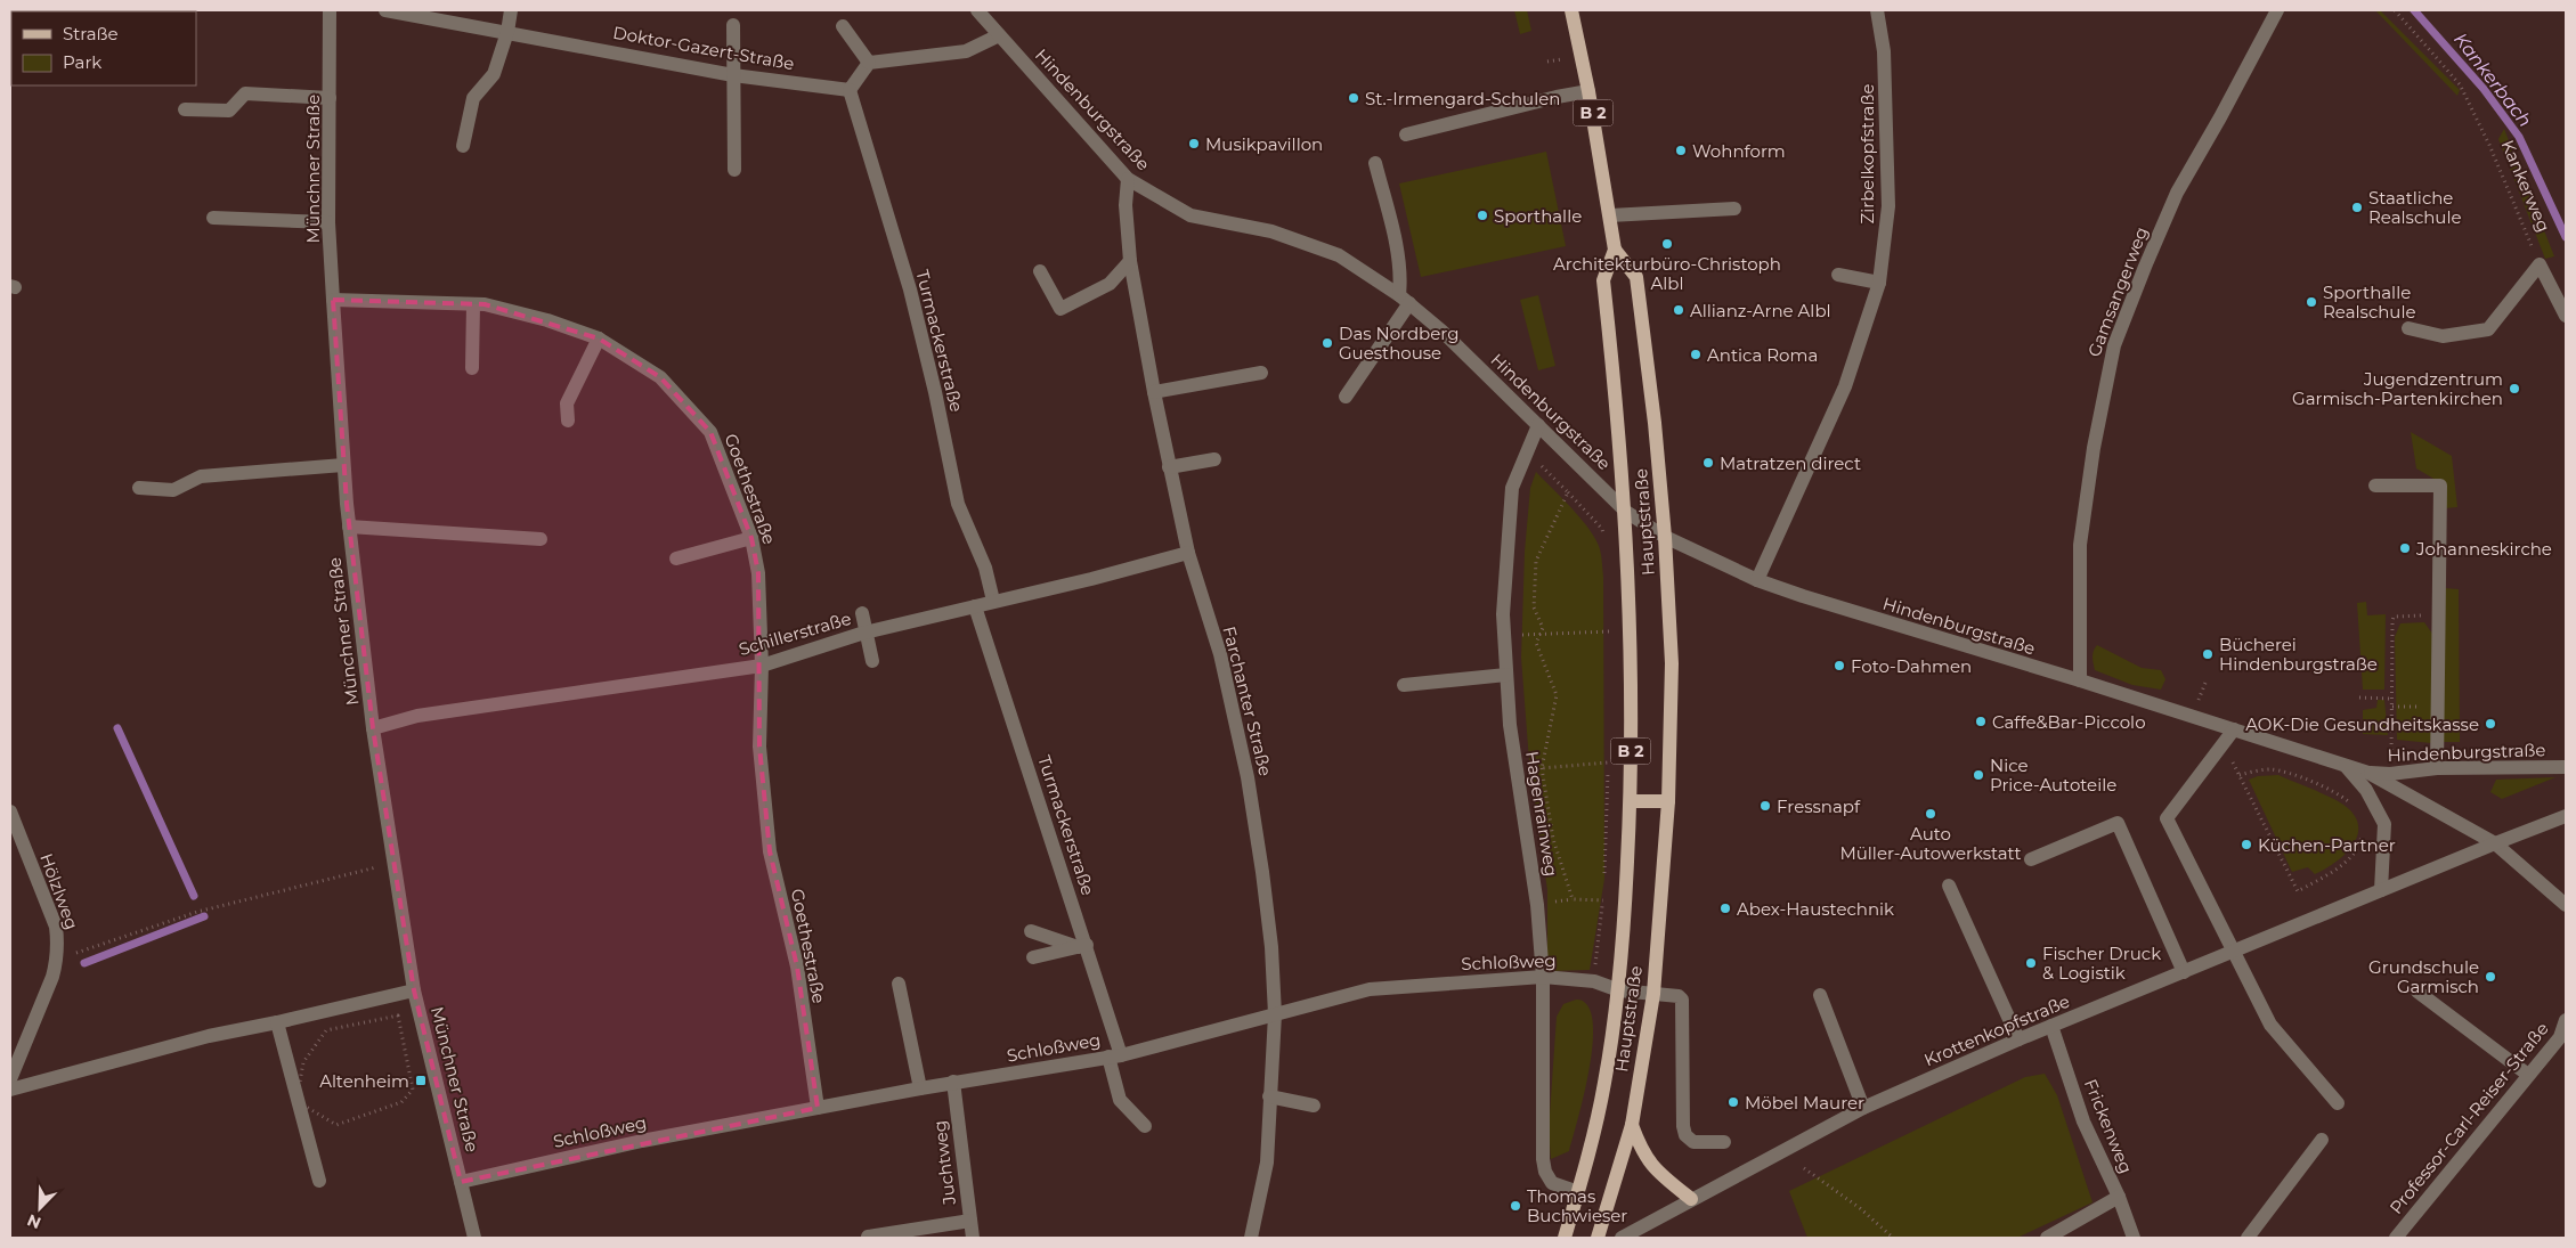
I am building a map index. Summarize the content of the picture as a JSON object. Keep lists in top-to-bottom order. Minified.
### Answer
{"streets":{"main road":["B 2","Hauptstraße"],"street":["Doktor-Gazert-Straße","Hindenburgstraße","Zirbelkopfstraße","Münchner Straße","Gamsangerweg","Turmackerstraße","Goethestraße","Schillerstraße","Farchanter Straße","Hagenrainweg","Hölzlweg","Schloßweg","Krottenkopfstraße","Professor-Carl-Reiser-Straße","Frickenweg","Juchtweg"],"path":["Kankerweg"]},"crossings":[["Doktor-Gazert-Straße","Turmackerstraße"],["Hindenburgstraße","Zirbelkopfstraße"],["Hindenburgstraße","Gamsangerweg"],["Hindenburgstraße","Hauptstraße"],["Hindenburgstraße","Farchanter Straße"],["Hindenburgstraße","Hagenrainweg"],["Hindenburgstraße","Krottenkopfstraße"],["Münchner Straße","Goethestraße"],["Münchner Straße","Schillerstraße"],["Münchner Straße","Schloßweg"],["Turmackerstraße","Schillerstraße"],["Turmackerstraße","Schloßweg"],["Goethestraße","Schillerstraße"],["Goethestraße","Schloßweg"],["Hauptstraße","Hagenrainweg"],["Hauptstraße","Schloßweg"],["Schillerstraße","Farchanter Straße"],["Farchanter Straße","Schloßweg"],["Hagenrainweg","Schloßweg"],["Schloßweg","Juchtweg"],["Krottenkopfstraße","Frickenweg"]],"water":["Kankerbach"],"places":{"other":["St.-Irmengard-Schulen","Musikpavillon","Wohnform","Staatliche Realschule","Sporthalle","Architekturbüro-Christoph Albl","Sporthalle Realschule","Allianz-Arne Albl","Das Nordberg Guesthouse","Antica Roma","Jugendzentrum Garmisch-Partenkirchen","Matratzen direct","Johanneskirche","Bücherei Hindenburgstraße","Foto-Dahmen","Caffe&Bar-Piccolo","AOK-Die Gesundheitskasse","Nice Price-Autoteile","Fressnapf","Auto Müller-Autowerkstatt","Küchen-Partner","Abex-Haustechnik","Fischer Druck & Logistik","Grundschule Garmisch","Möbel Maurer","Thomas Buchwieser"],"transit":["Altenheim"]},"legend":["Straße","Park"],"north":"bottom left"}
